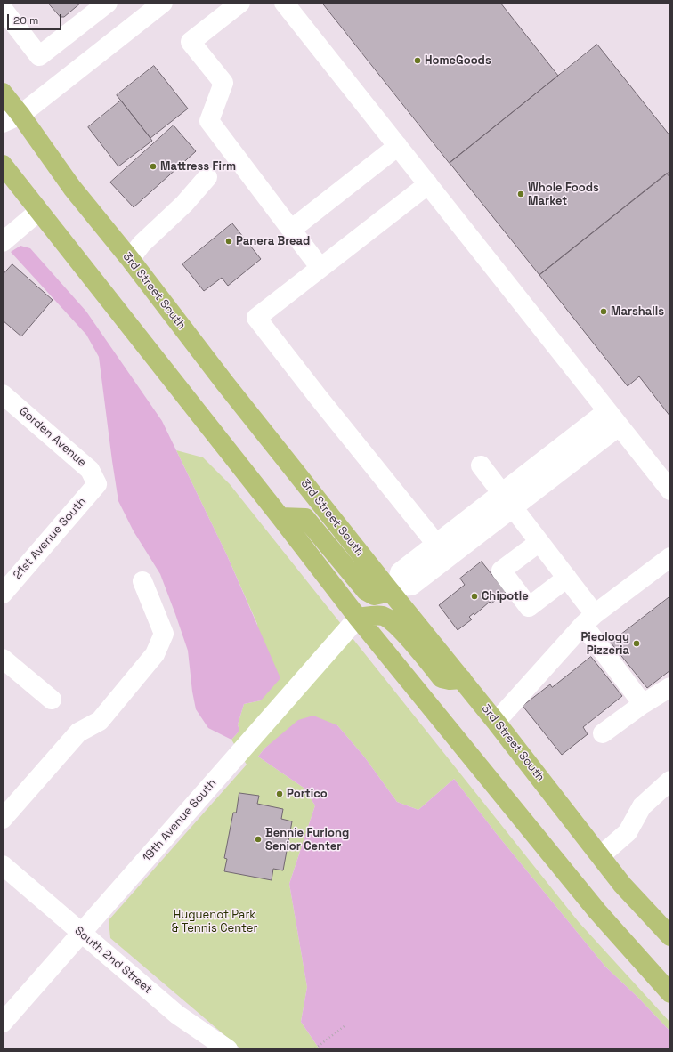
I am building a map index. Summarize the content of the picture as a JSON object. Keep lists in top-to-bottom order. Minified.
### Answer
{"streets":{"main road":["3rd Street South"],"street":["Gorden Avenue","21st Avenue South","19th Avenue South","South 2nd Street"]},"crossings":[["Gorden Avenue","21st Avenue South"],["19th Avenue South","South 2nd Street"]],"parks":["Huguenot Park & Tennis Center"],"places":["HomeGoods","Mattress Firm","Whole Foods Market","Panera Bread","Marshalls","Chipotle","Pieology Pizzeria","Portico","Bennie Furlong Senior Center"],"scale_bar":"20 m"}
